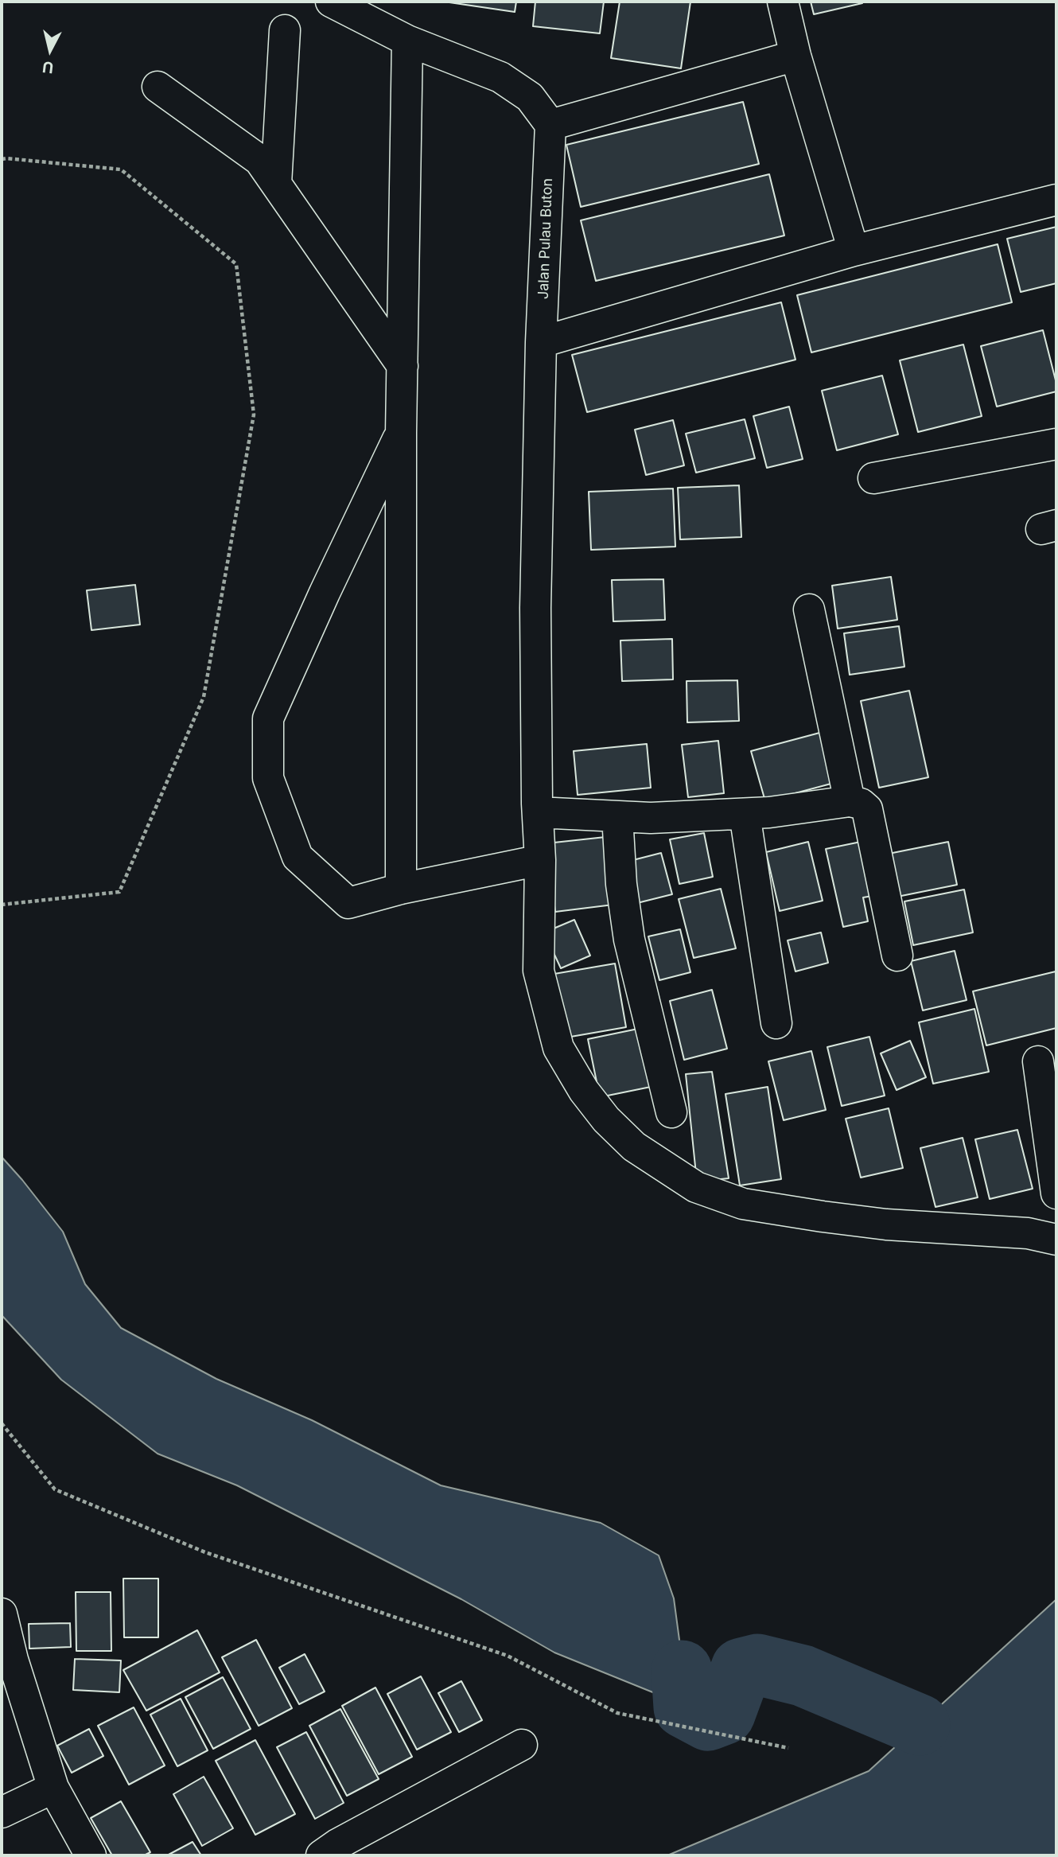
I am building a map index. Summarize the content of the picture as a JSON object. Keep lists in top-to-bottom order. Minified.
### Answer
{"streets":{"street":["Jalan Pulau Buton"]},"north":"bottom"}
